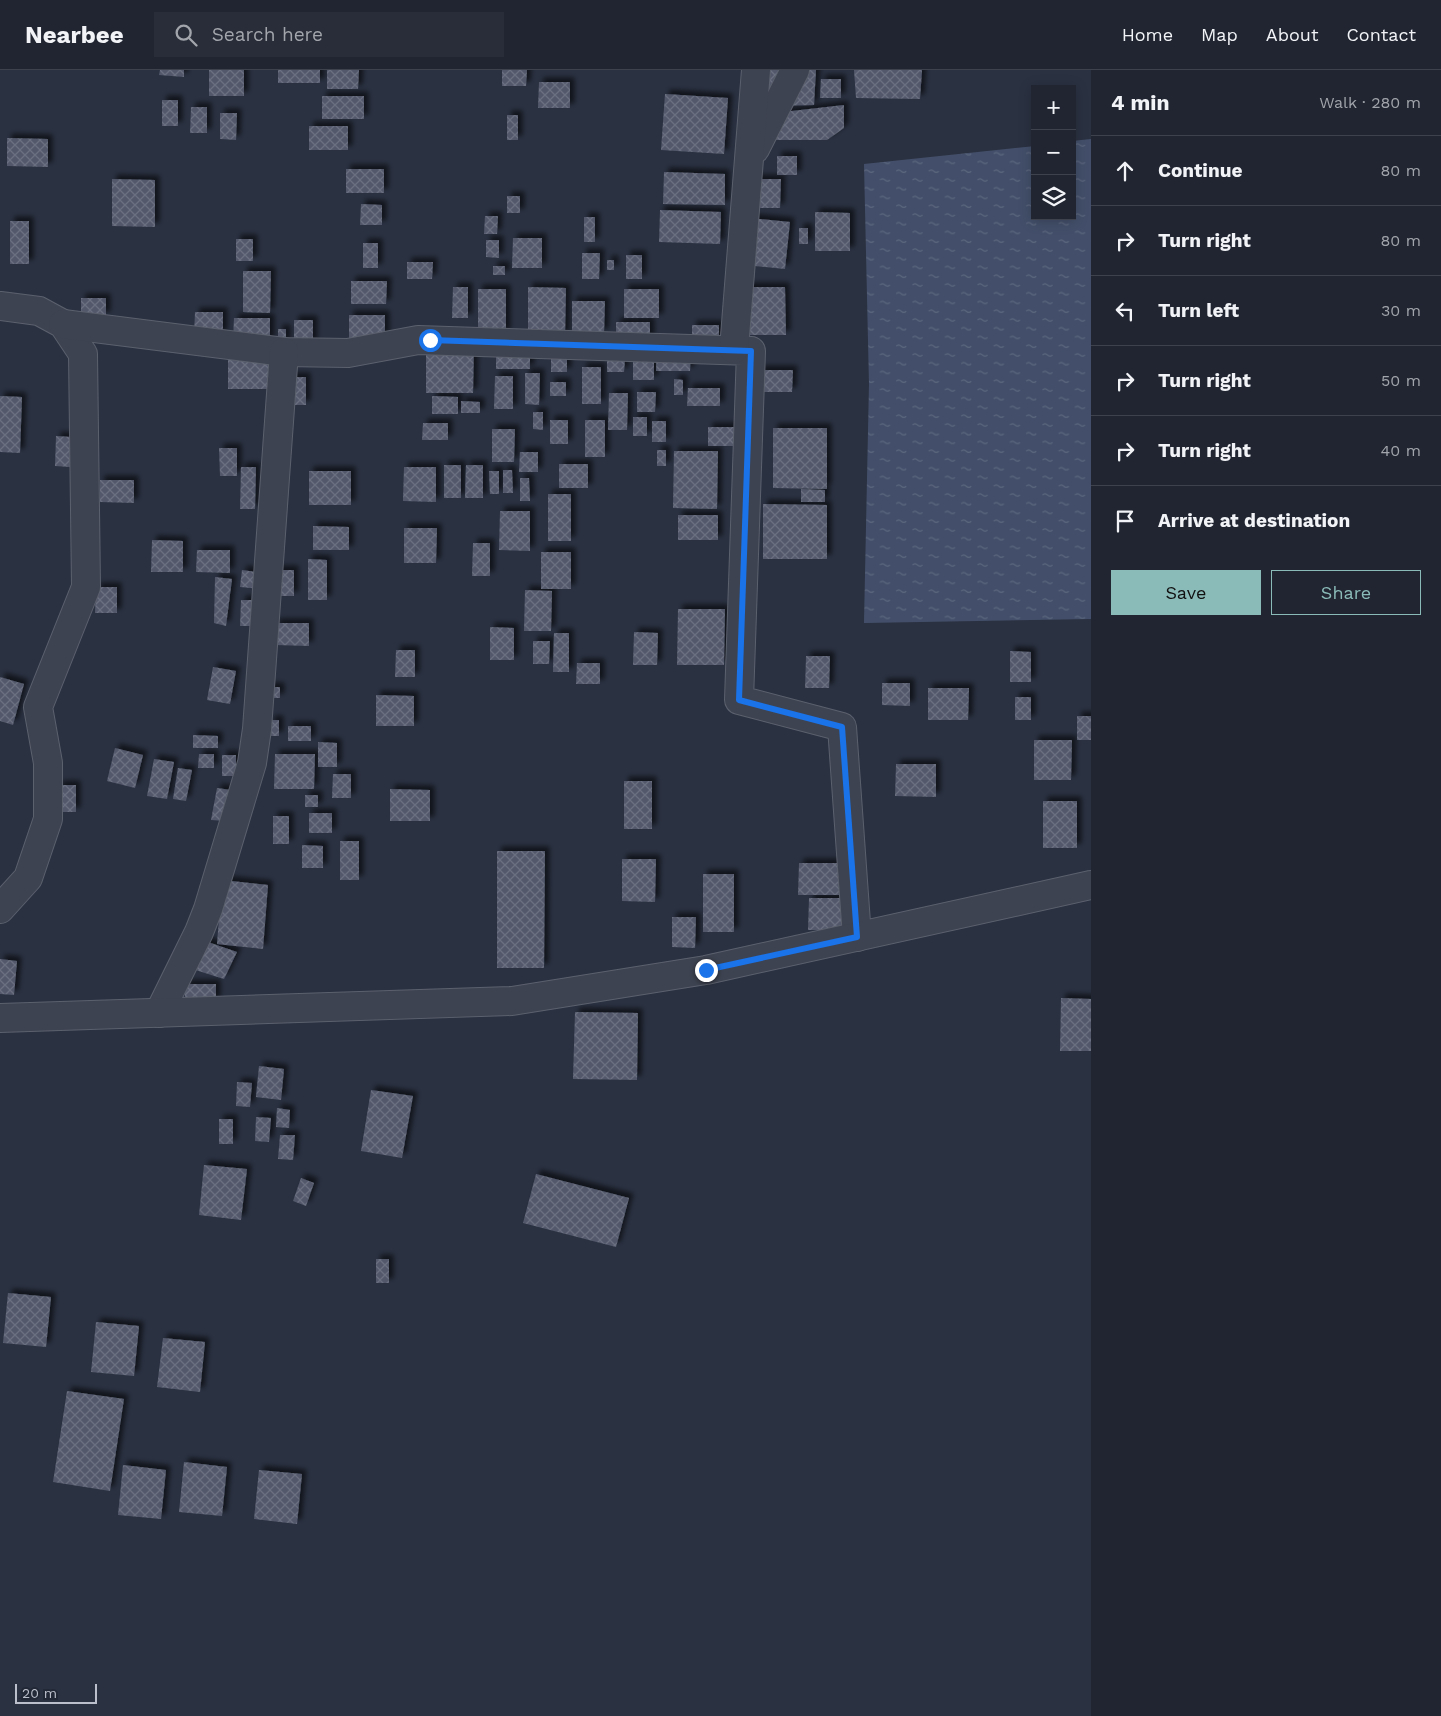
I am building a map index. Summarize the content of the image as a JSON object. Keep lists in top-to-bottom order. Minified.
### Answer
{"scale_bar":"20 m","page":{"header":"Nearbee","search":"Search here","nav":["Home","Map","About","Contact"],"heading":["4 min","Walk · 280 m"],"map_buttons":["+","−"],"list":[["Continue","80 m"],["Turn right","80 m"],["Turn left","30 m"],["Turn right","50 m"],["Turn right","40 m"],"Arrive at destination"],"buttons":["Save","Share"],"scale":"20 m"}}
